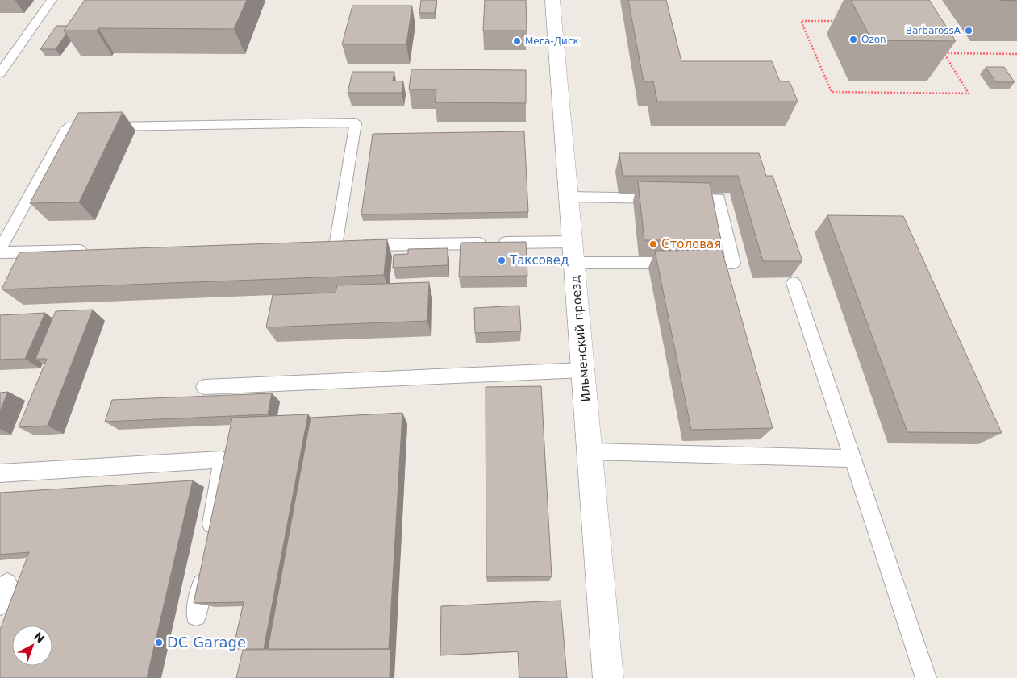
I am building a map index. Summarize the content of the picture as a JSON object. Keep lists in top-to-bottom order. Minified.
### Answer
{"streets":{"street":["Ильменский проезд"]},"places":["BarbarossA","Ozon","Мега-Диск","Столовая","Таксовед","DC Garage"],"north":"top right"}
